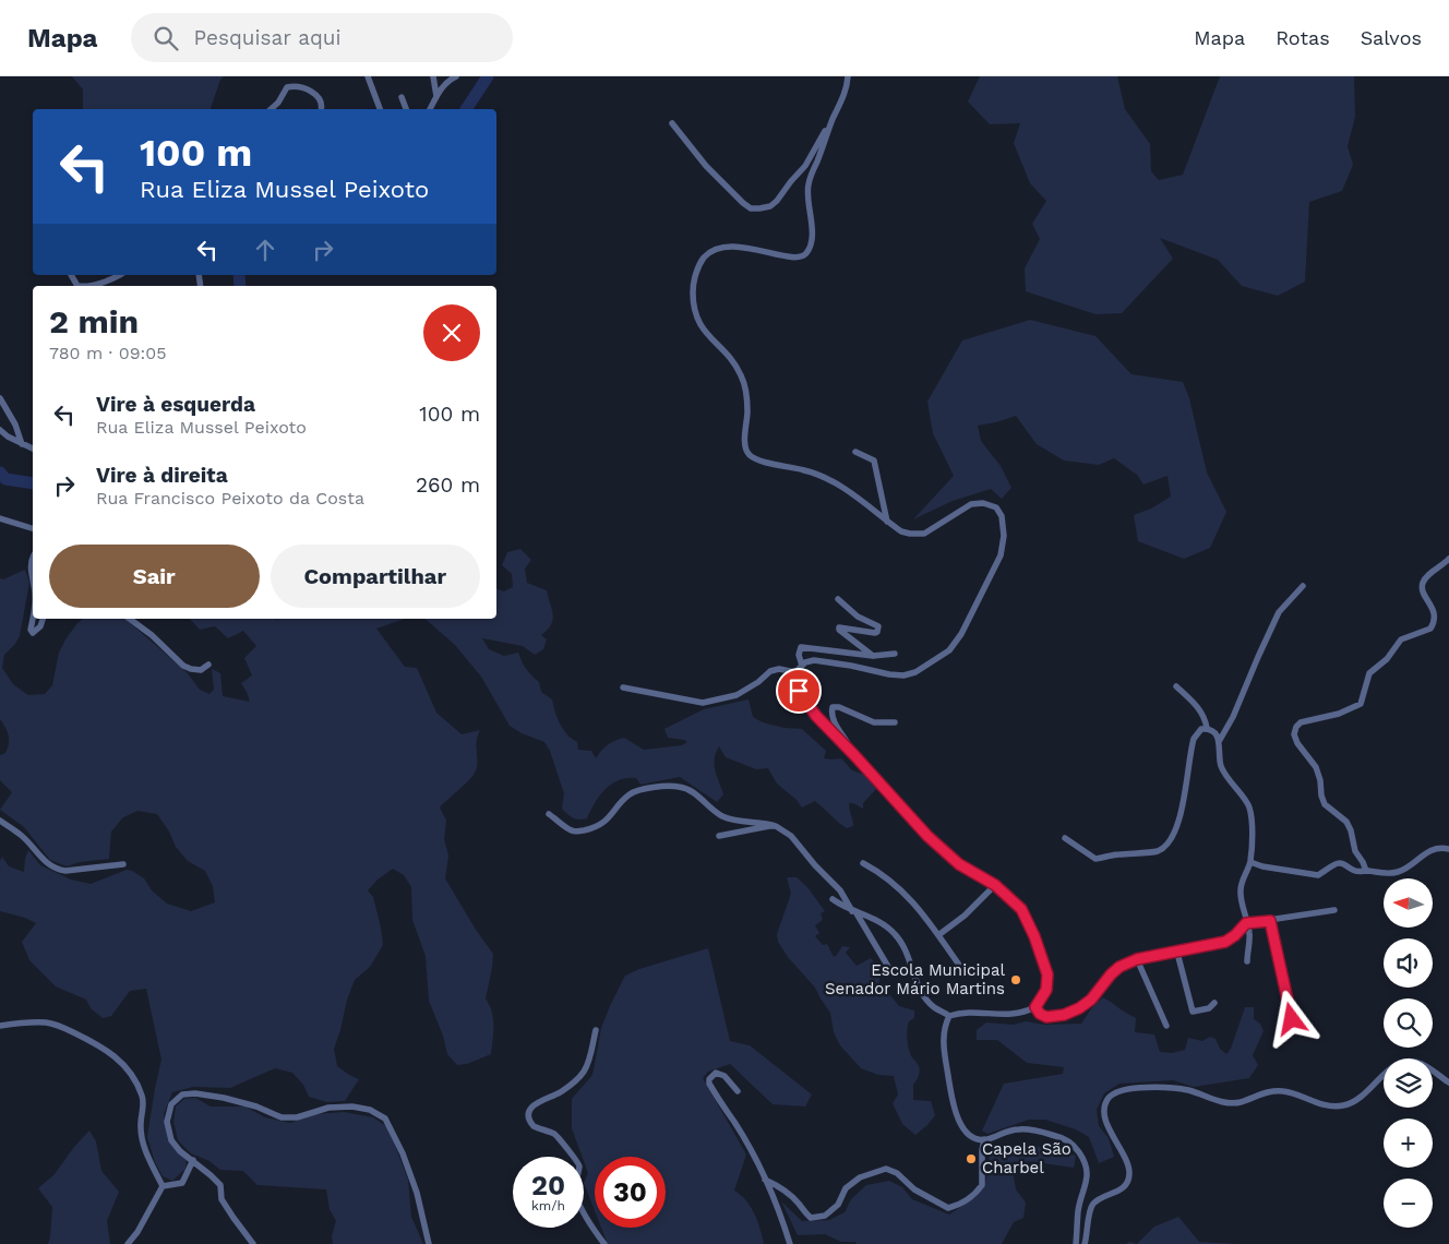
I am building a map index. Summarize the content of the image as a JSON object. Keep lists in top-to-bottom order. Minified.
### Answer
{"places":["Escola Municipal Senador Mário Martins","Capela São Charbel"],"north":"left","page":{"header":"Mapa","search":"Pesquisar aqui","nav":["Mapa","Rotas","Salvos"],"turn":["100 m","Rua Eliza Mussel Peixoto"],"heading":["2 min","780 m · 09:05"],"list":[{"name":"Vire à esquerda","note":"Rua Eliza Mussel Peixoto","value":"100 m"},{"name":"Vire à direita","note":"Rua Francisco Peixoto da Costa","value":"260 m"}],"buttons":["Sair","Compartilhar"],"map_buttons":["+","−"],"speed":"20 km/h","limit":"30"}}
